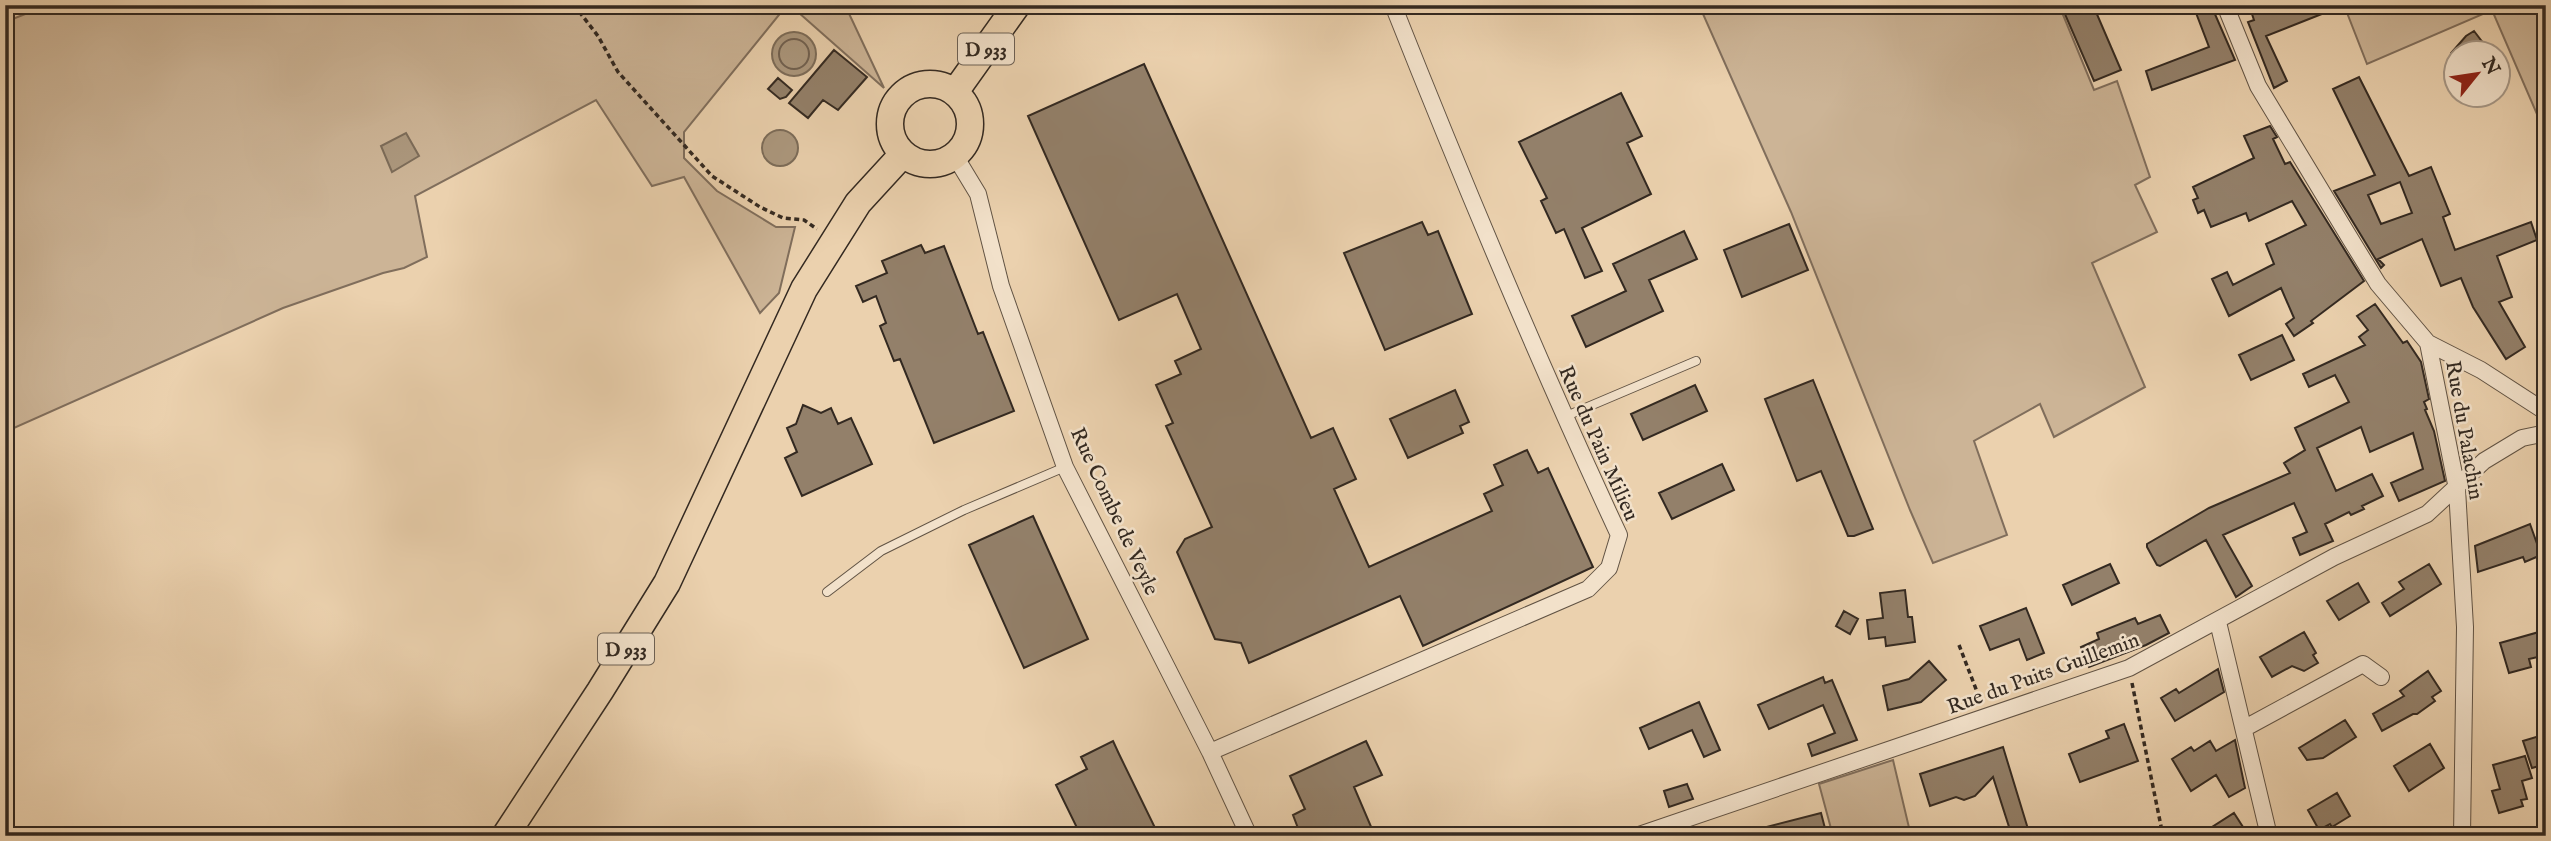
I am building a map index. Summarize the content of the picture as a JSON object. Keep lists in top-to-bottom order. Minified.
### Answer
{"streets":{"main road":["D 933"],"street":["Rue du Palachin","Rue du Pain Milieu","Rue Combe de Veyle","Rue du Puits Guillemin"]},"crossings":[["D 933","Rue Combe de Veyle"],["Rue du Palachin","Rue du Puits Guillemin"],["Rue du Pain Milieu","Rue Combe de Veyle"]],"north":"top right"}
